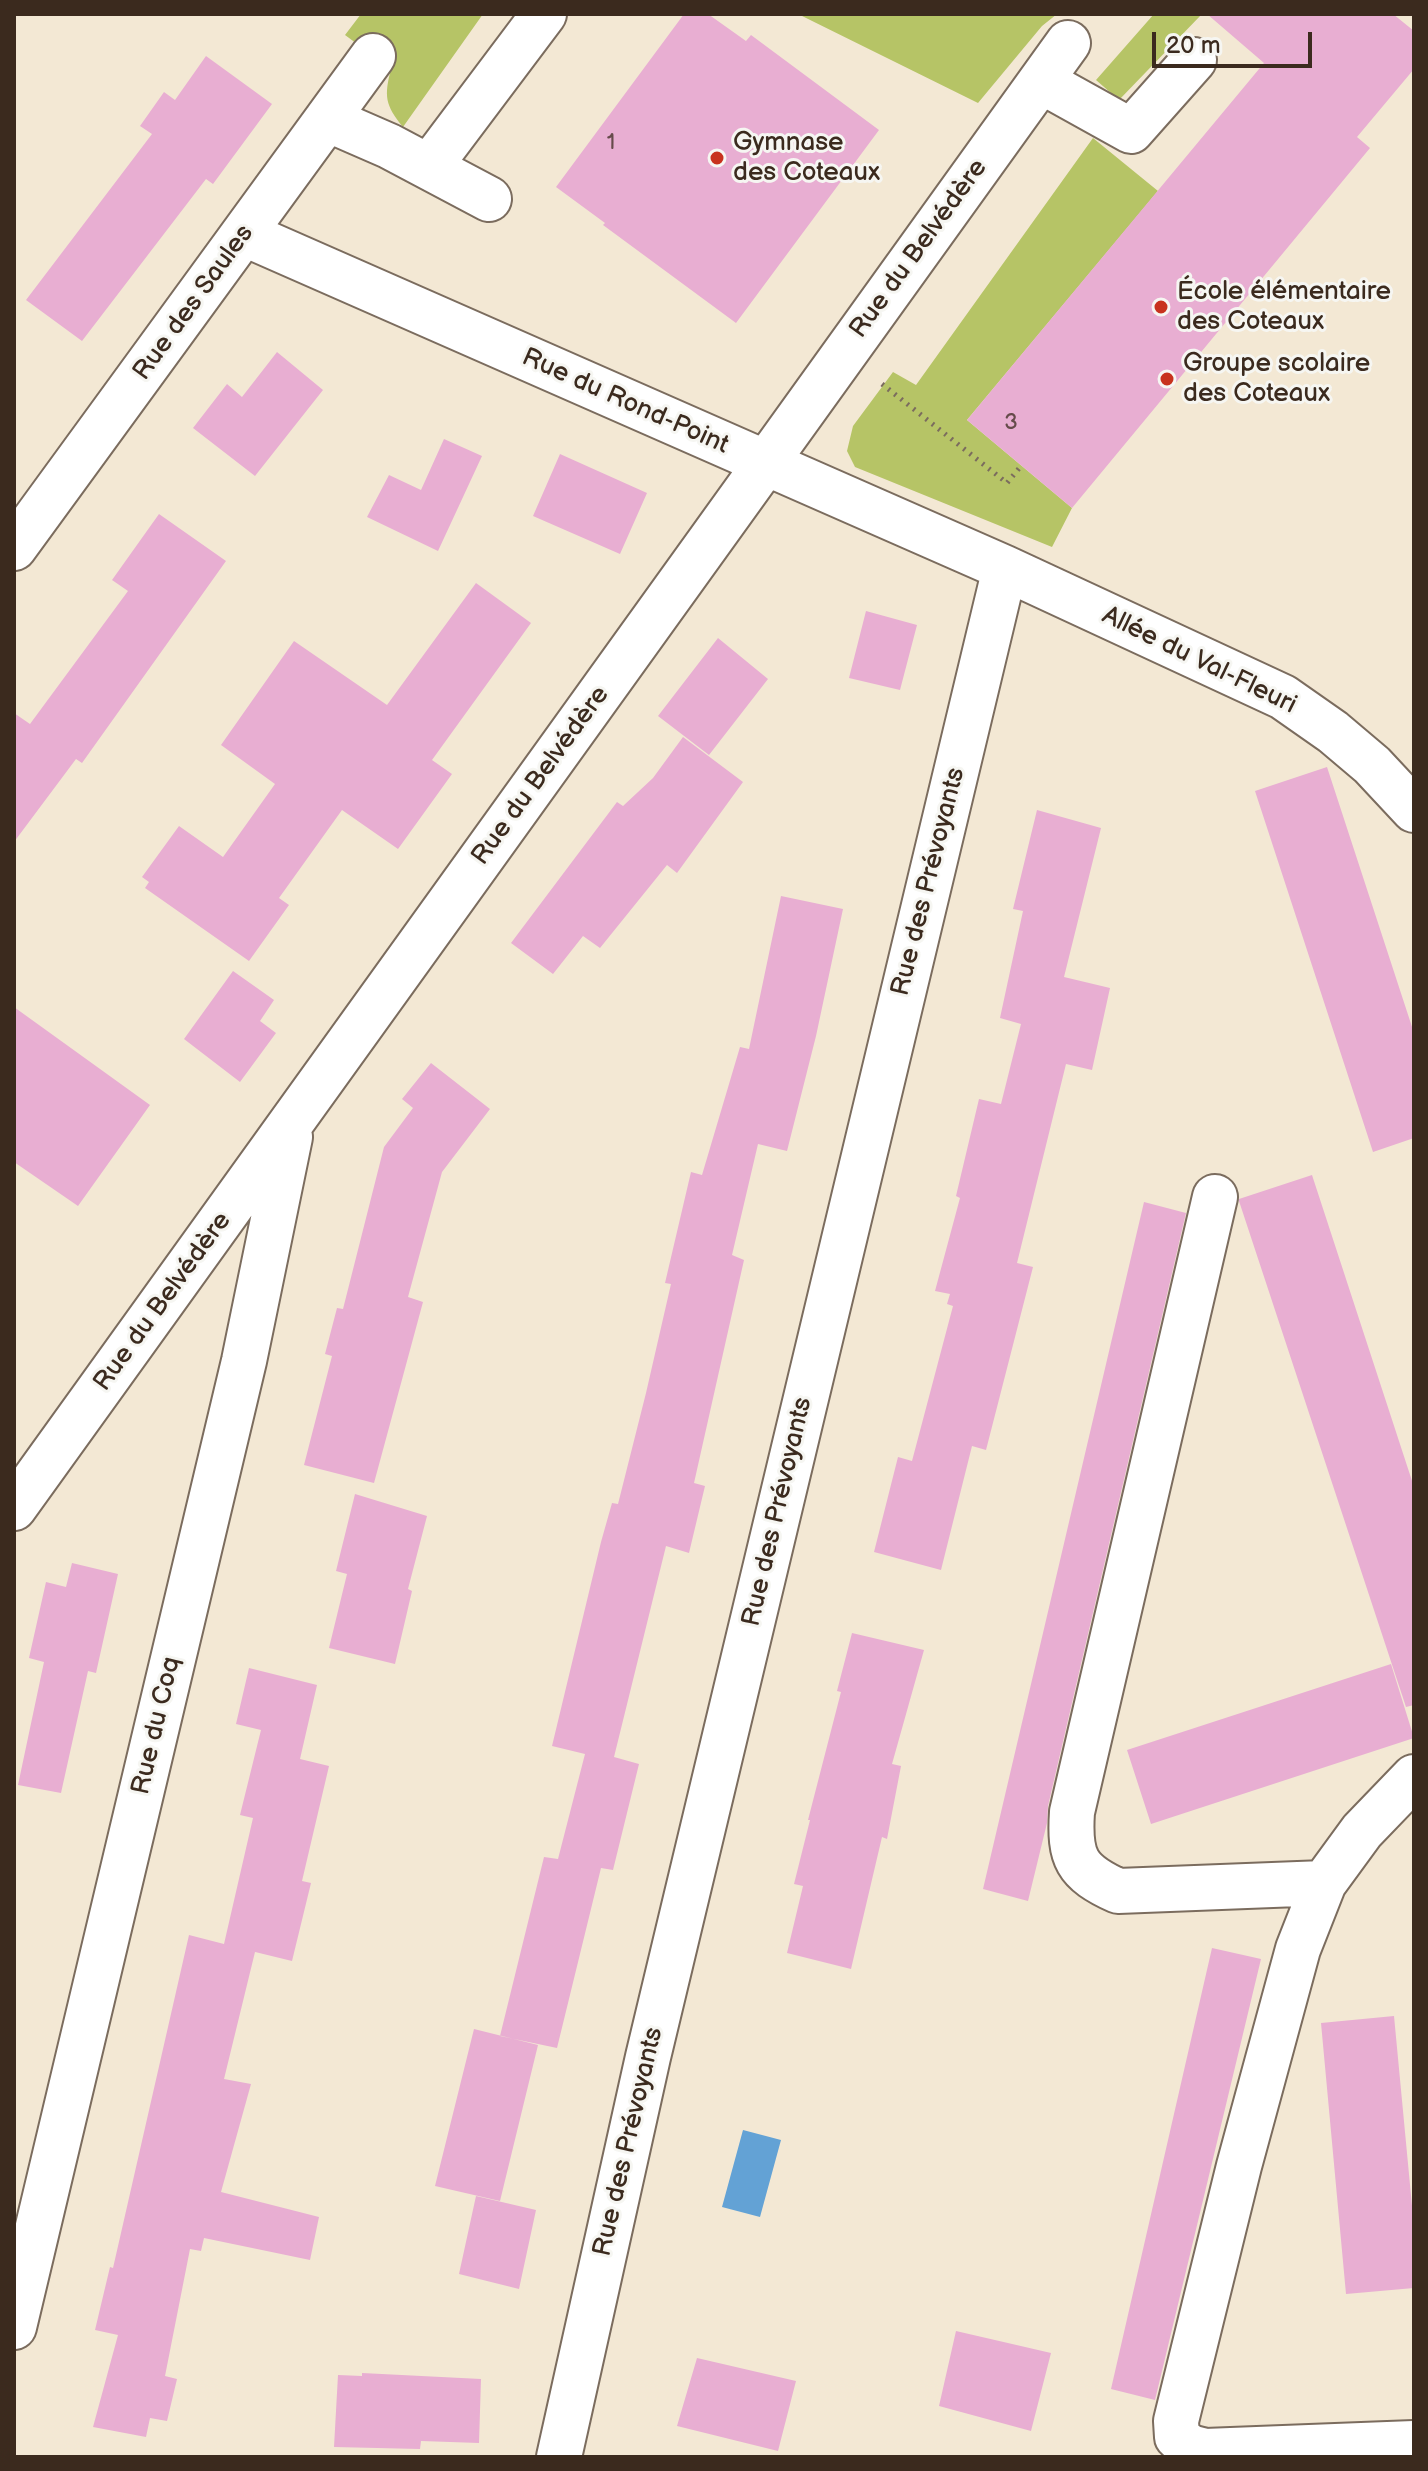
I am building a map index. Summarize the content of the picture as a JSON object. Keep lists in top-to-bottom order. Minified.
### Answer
{"streets":{"street":["Rue du Belvédère","Rue des Saules","Rue du Rond-Point","Allée du Val-Fleuri","Rue des Prévoyants","Rue du Coq"]},"crossings":[["Rue du Belvédère","Rue du Rond-Point"],["Rue du Belvédère","Rue du Coq"],["Rue des Saules","Rue du Rond-Point"],["Rue du Rond-Point","Allée du Val-Fleuri"],["Rue du Rond-Point","Rue des Prévoyants"],["Allée du Val-Fleuri","Rue des Prévoyants"]],"places":["Gymnase des Coteaux","École élémentaire des Coteaux","Groupe scolaire des Coteaux"],"house_numbers":["1","3"],"scale_bar":"20 m"}
